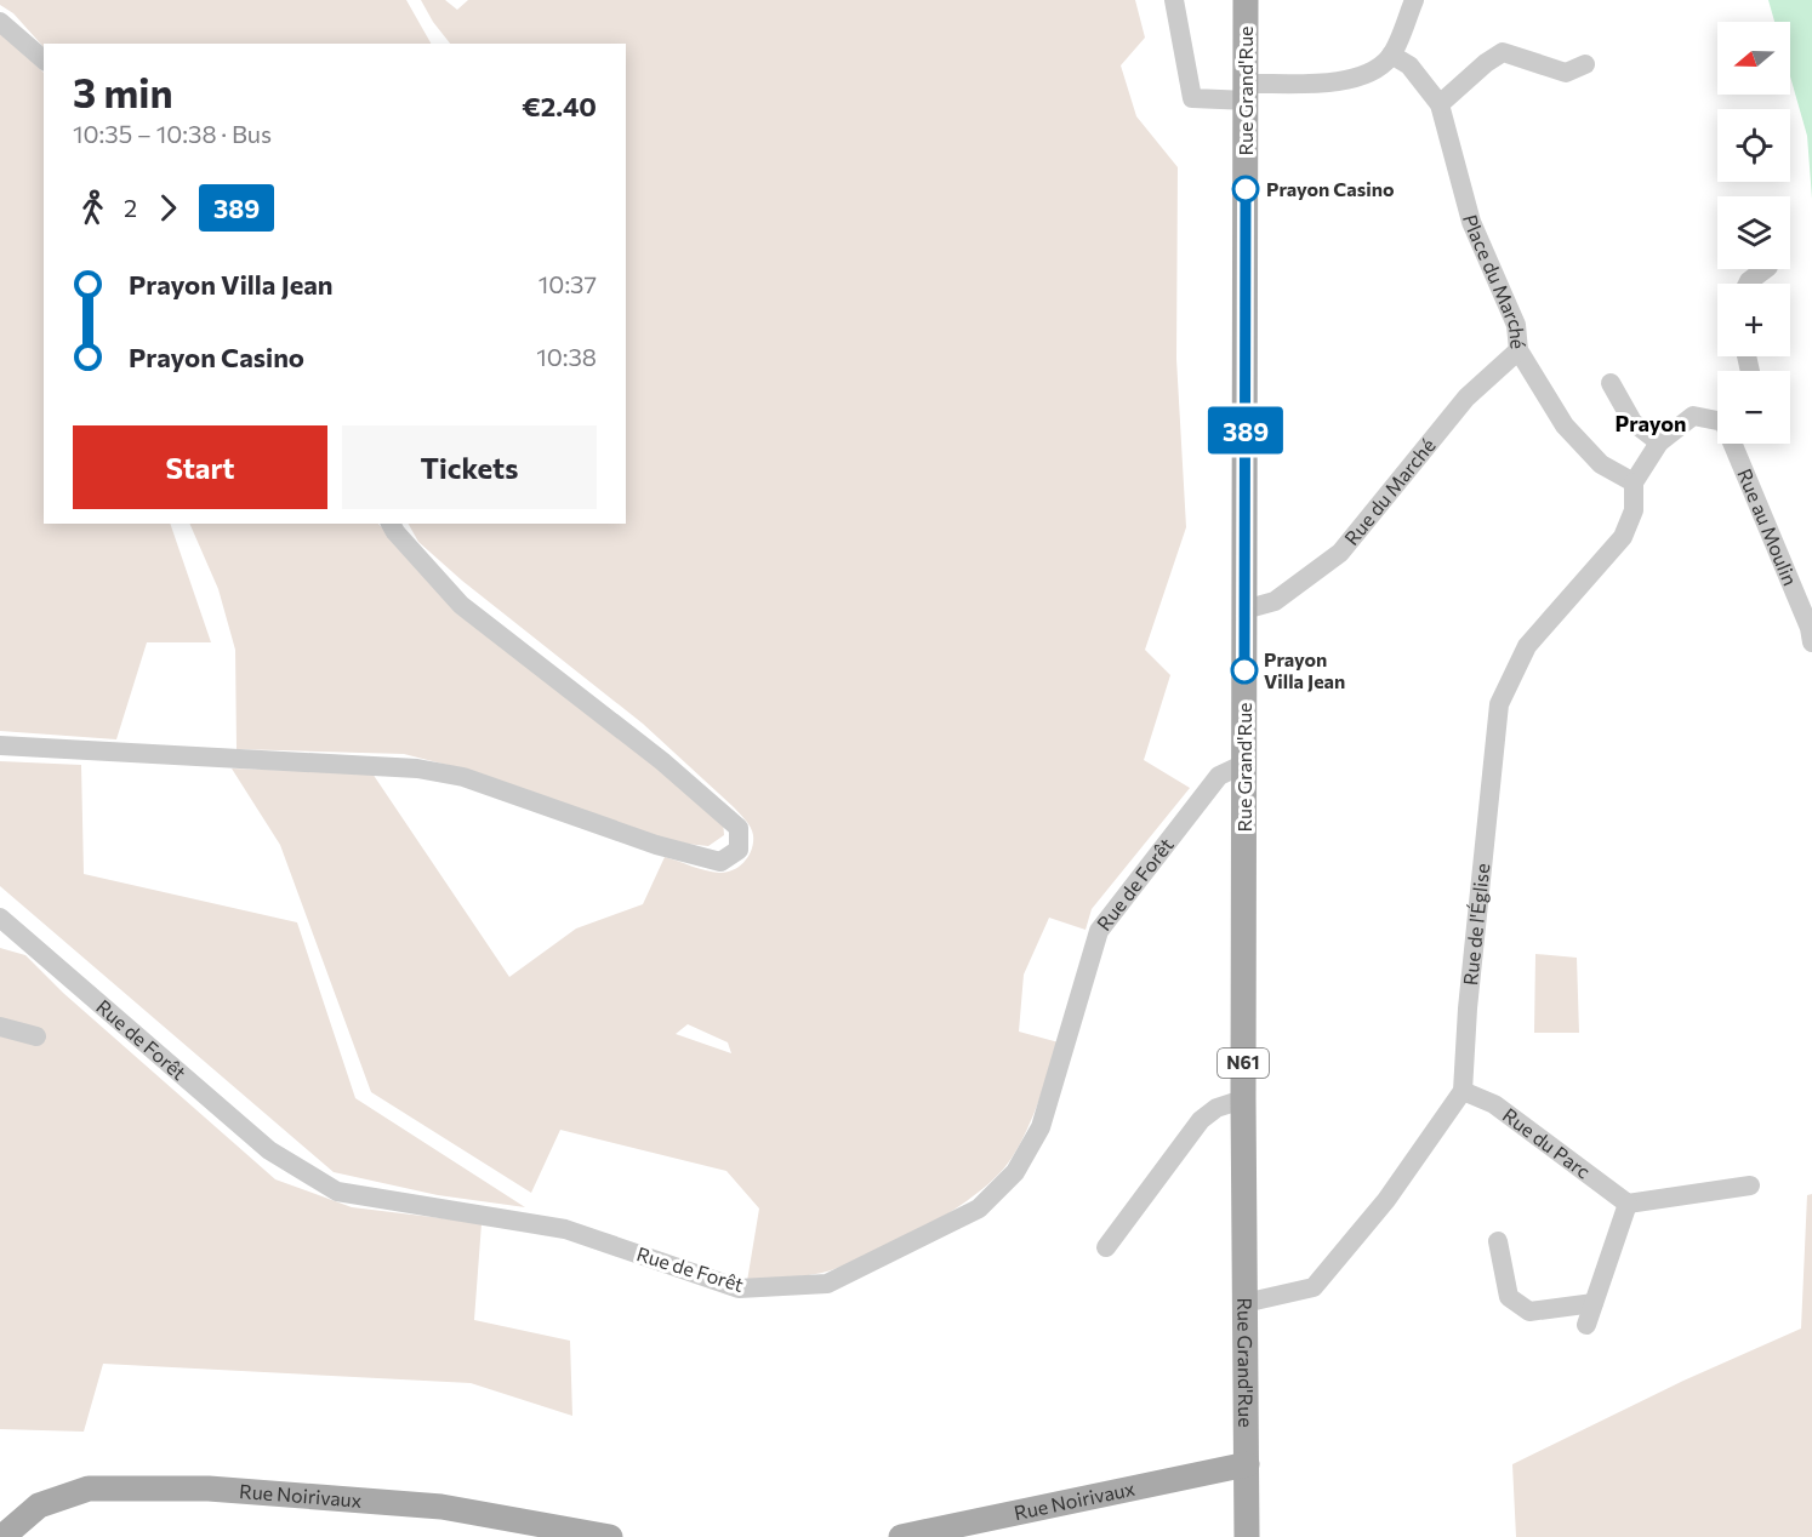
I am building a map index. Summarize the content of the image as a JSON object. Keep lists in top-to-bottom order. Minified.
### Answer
{"streets":{"main road":["Rue Grand'Rue","N61","Rue Noirivaux"],"street":["Place du Marché","Rue du Marché","Rue au Moulin","Rue de Forêt","Rue de l'Église","Rue du Parc"]},"crossings":[["Rue Grand'Rue","Rue du Marché"],["Rue Grand'Rue","Rue de Forêt"],["Rue Grand'Rue","Rue Noirivaux"],["Place du Marché","Rue du Marché"],["Place du Marché","Rue de l'Église"],["Rue de l'Église","Rue du Parc"]],"districts":["Prayon"],"places":["Prayon Casino","Prayon Villa Jean"],"lines":["bus line 389"],"north":"left","page":{"on_map":"389","map_buttons":["+","−"],"heading":["3 min","10:35 – 10:38 · Bus","€2.40"],"legs":["2","389"],"list":[{"name":"Prayon Villa Jean","value":"10:37"},{"name":"Prayon Casino","value":"10:38"}],"buttons":["Start","Tickets"]}}
